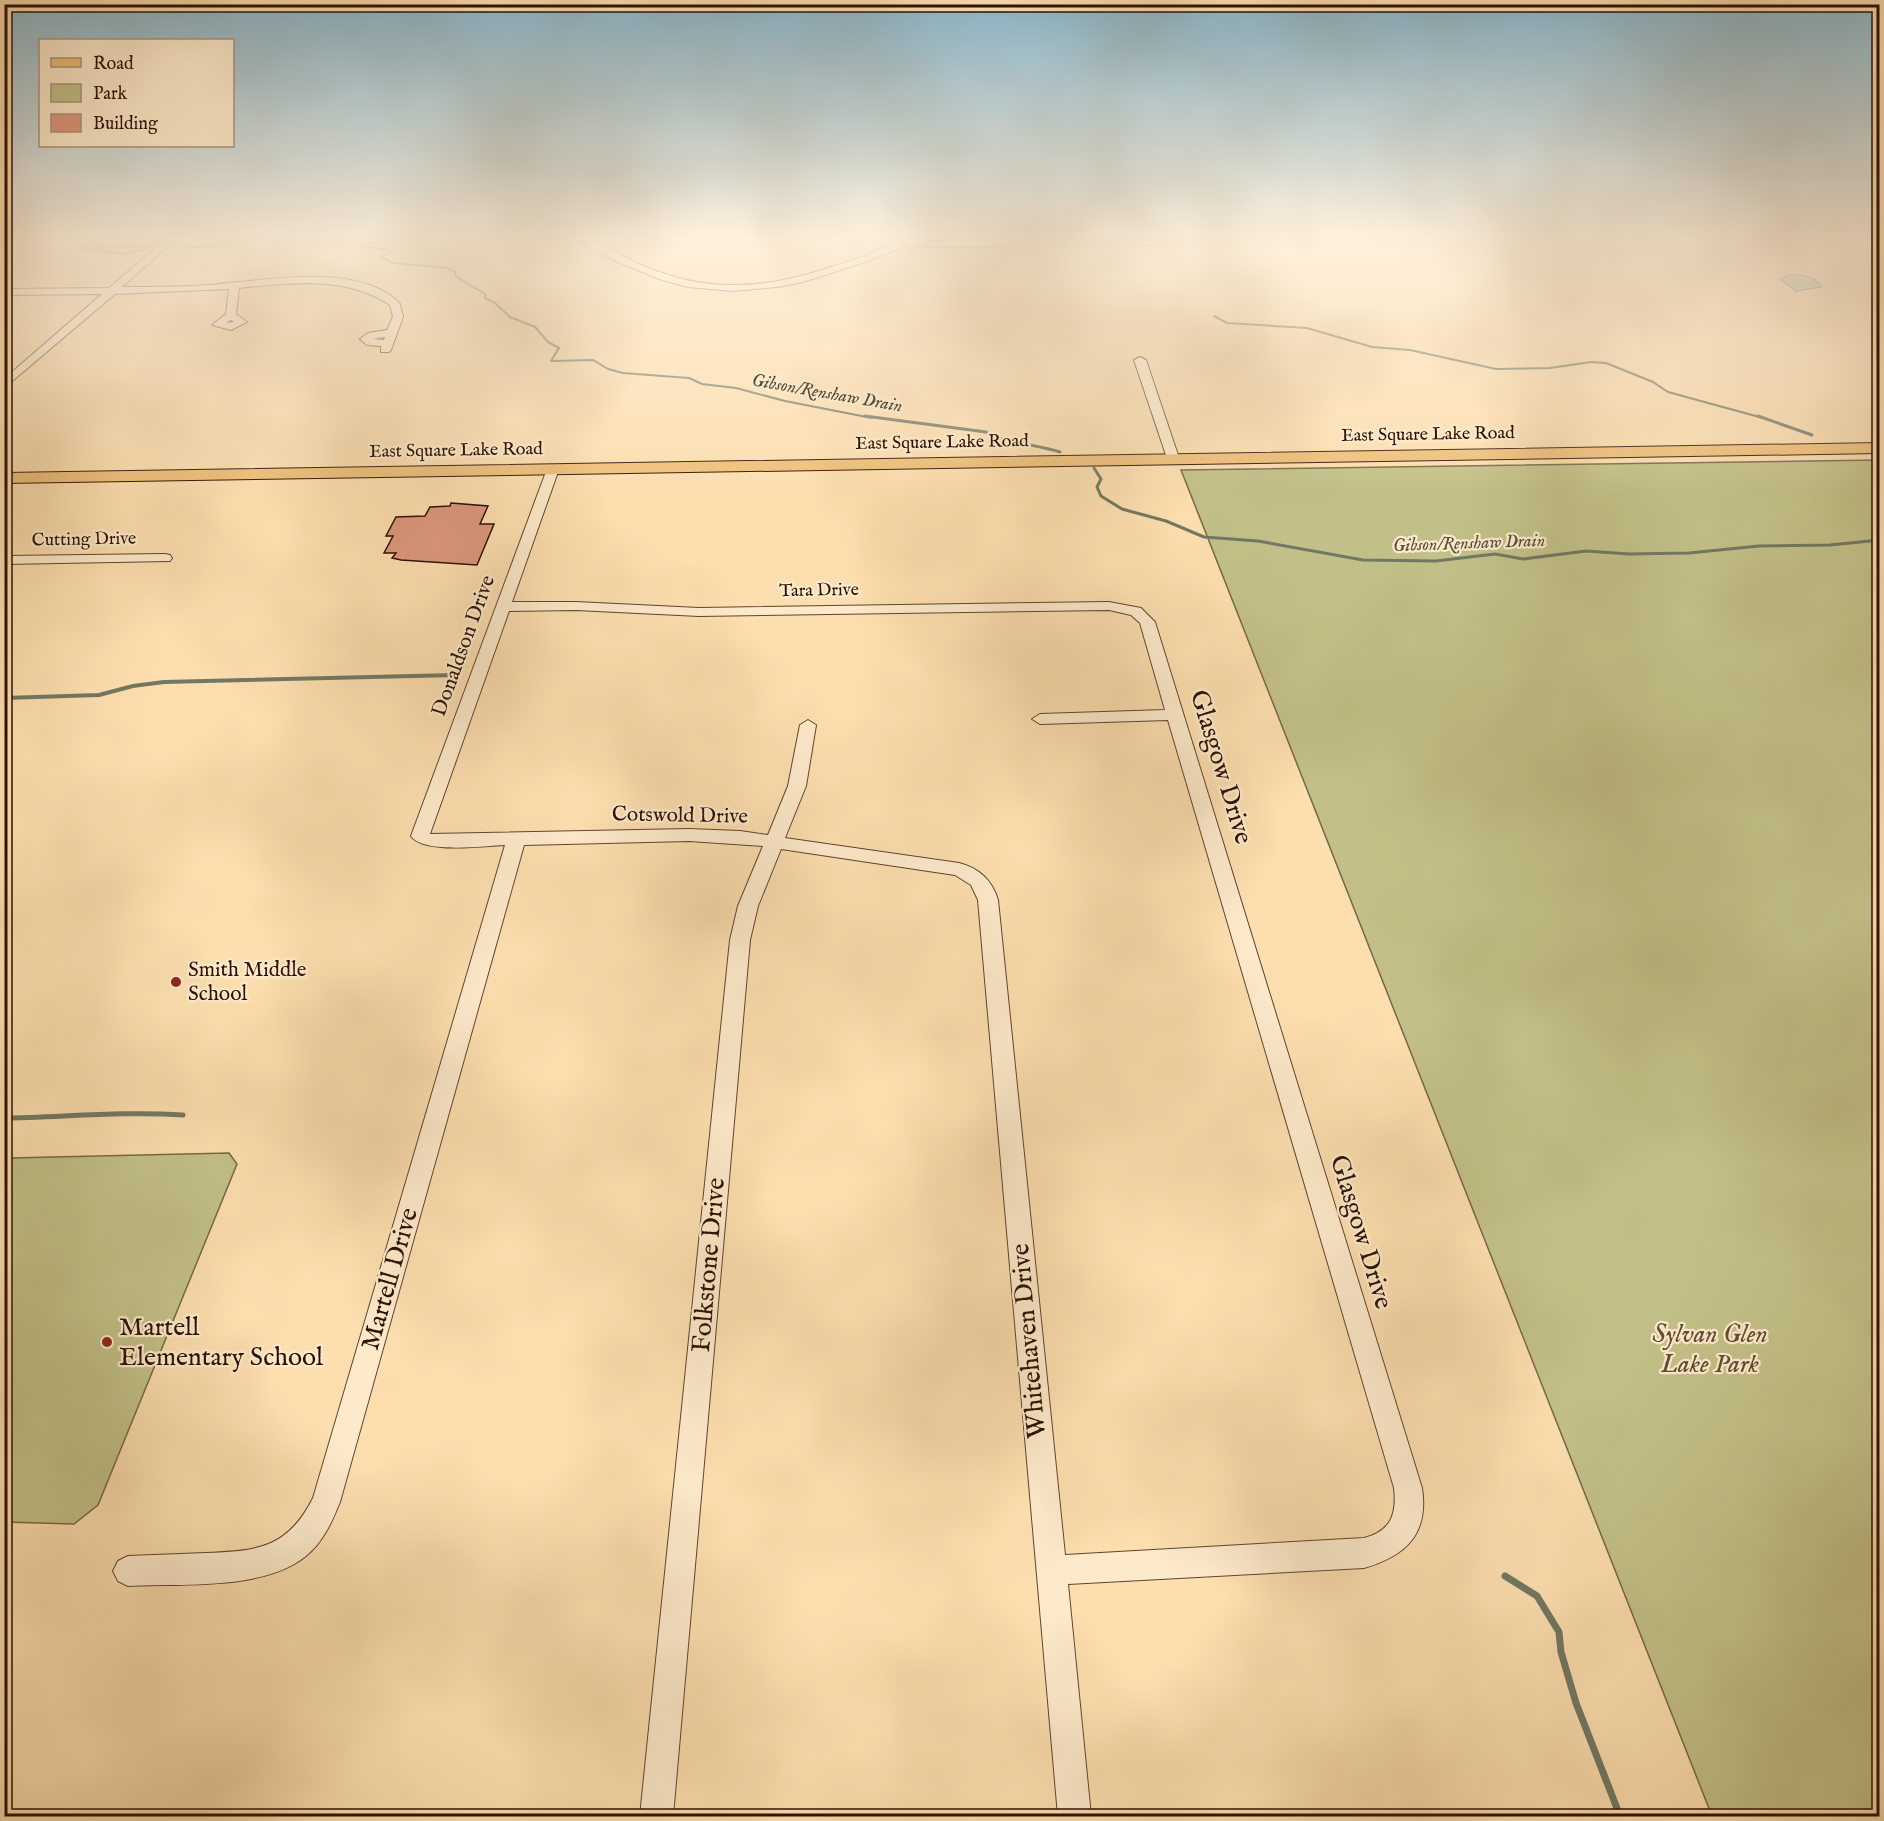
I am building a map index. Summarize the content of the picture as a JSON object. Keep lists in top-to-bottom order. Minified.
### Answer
{"streets":{"main road":["East Square Lake Road"],"street":["Cutting Drive","Tara Drive","Donaldson Drive","Glasgow Drive","Cotswold Drive","Folkstone Drive","Martell Drive","Whitehaven Drive"]},"crossings":[["East Square Lake Road","Donaldson Drive"],["Tara Drive","Donaldson Drive"],["Tara Drive","Glasgow Drive"],["Donaldson Drive","Cotswold Drive"],["Glasgow Drive","Whitehaven Drive"],["Cotswold Drive","Folkstone Drive"],["Cotswold Drive","Martell Drive"],["Cotswold Drive","Whitehaven Drive"]],"water":["Gibson/Renshaw Drain"],"parks":["Sylvan Glen Lake Park"],"places":["Smith Middle School","Martell Elementary School"],"legend":["Road","Park","Building"]}
